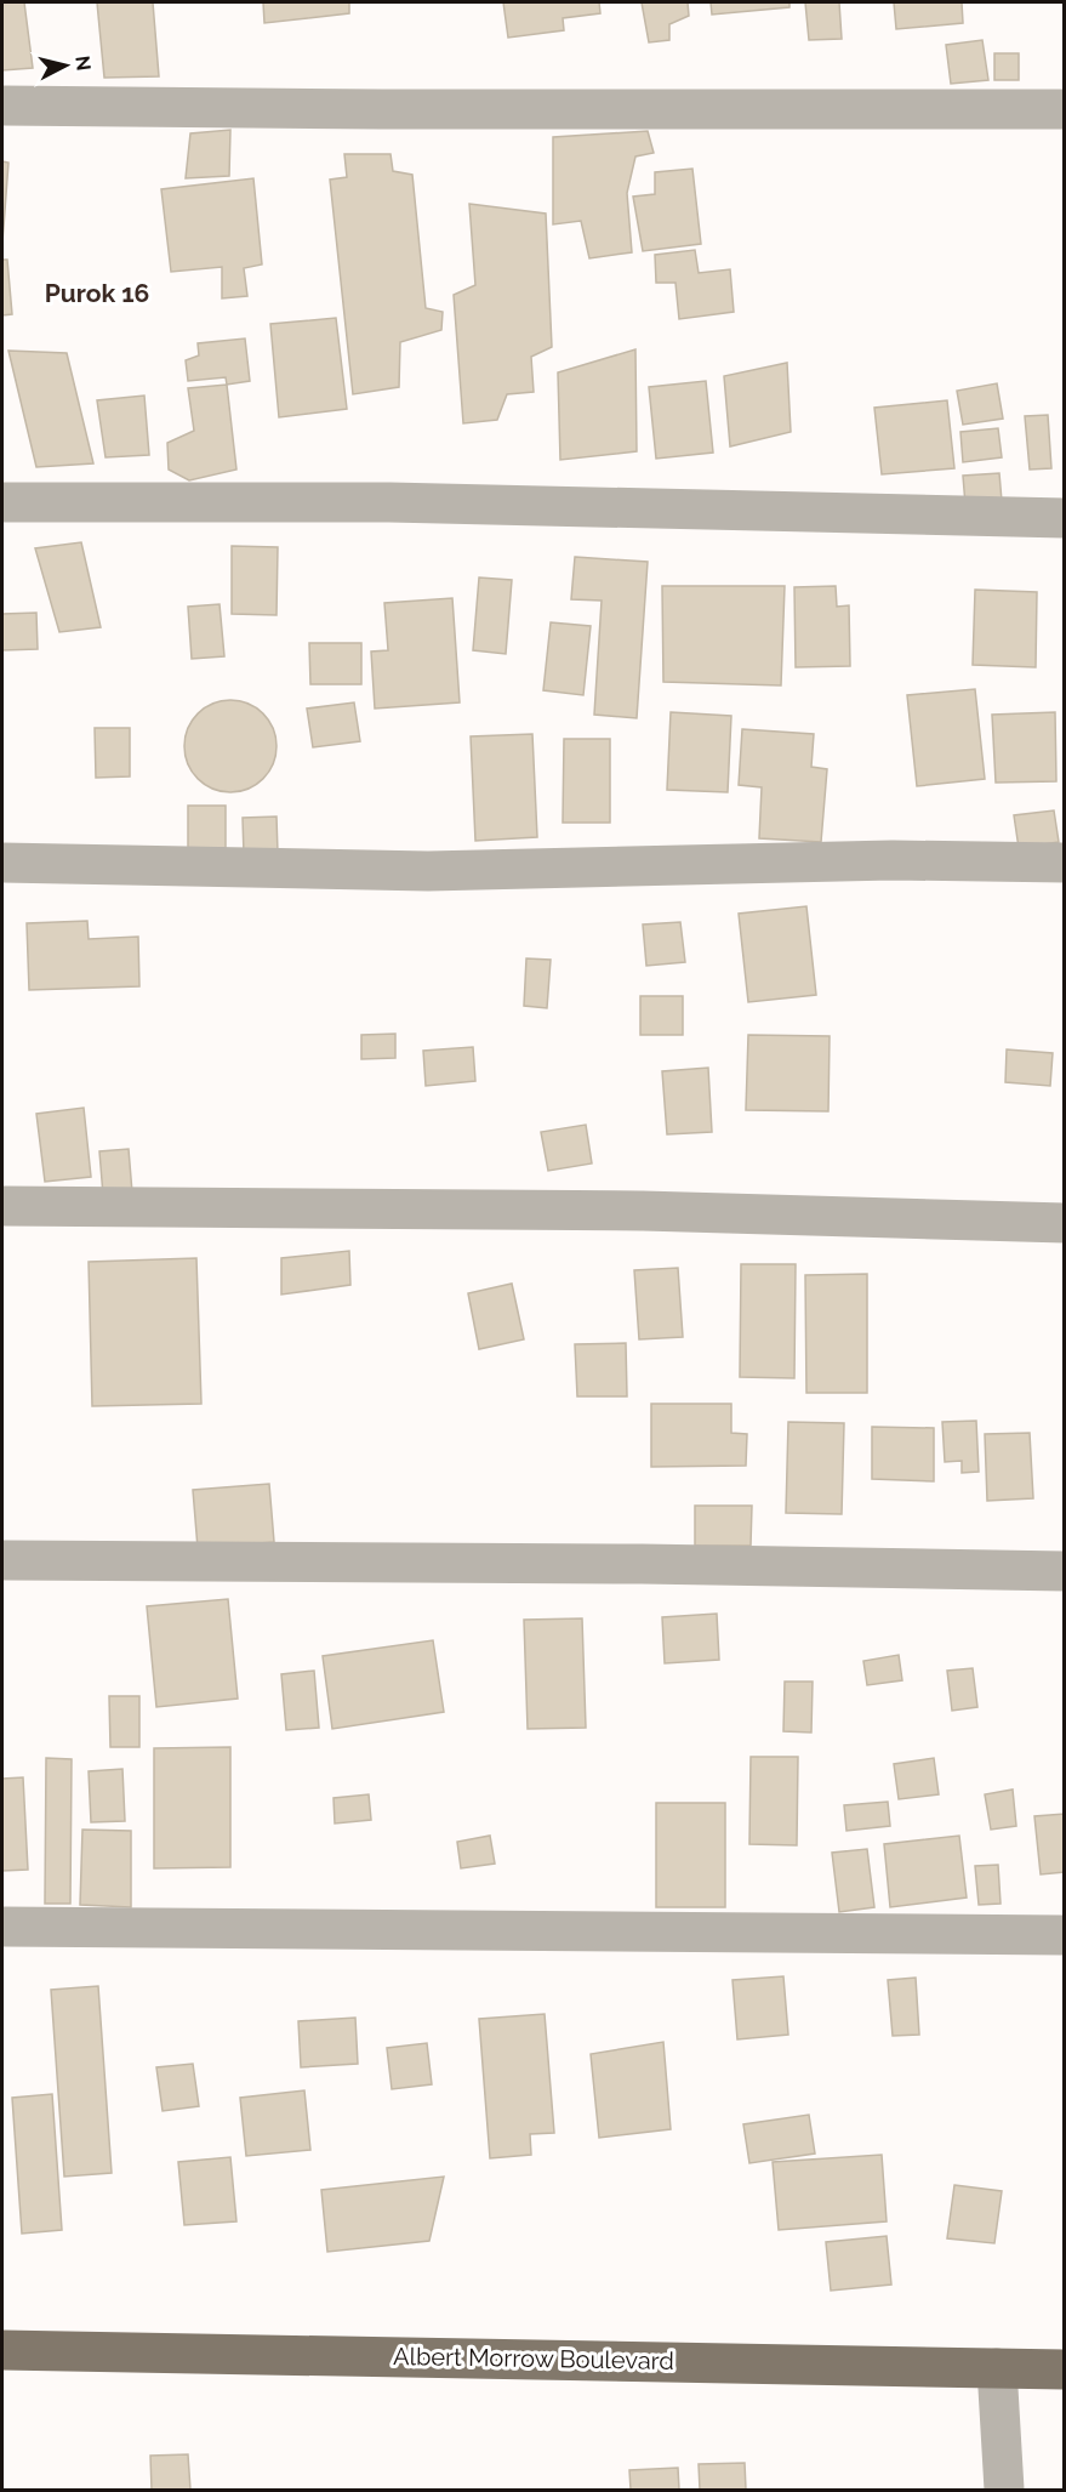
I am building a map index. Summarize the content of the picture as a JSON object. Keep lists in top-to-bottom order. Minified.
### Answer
{"streets":{"main road":["Albert Morrow Boulevard"]},"districts":["Purok 16"],"north":"right"}
